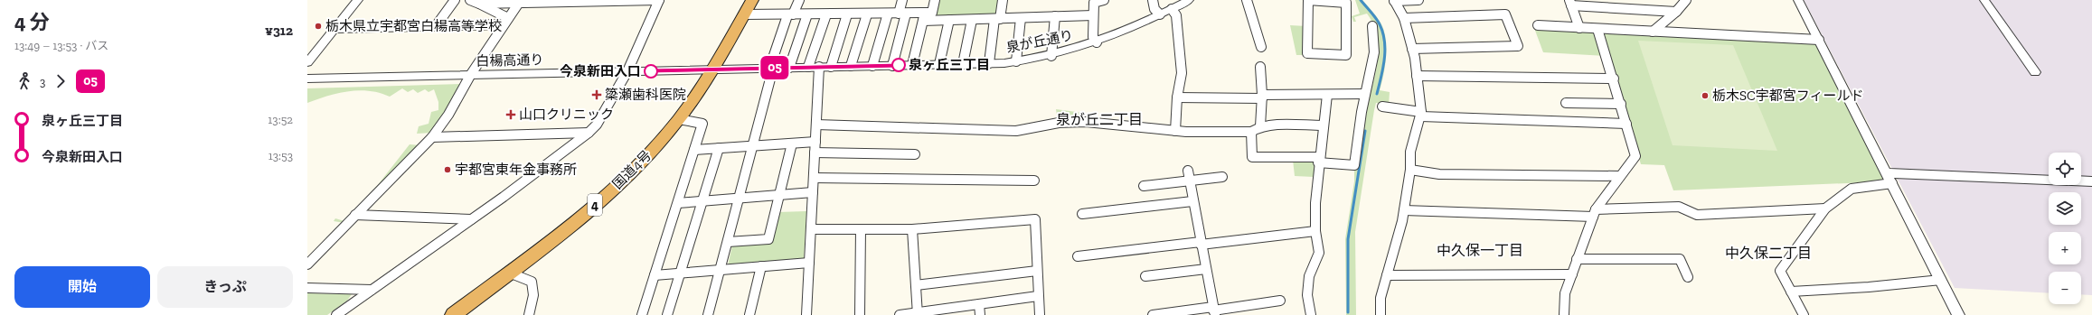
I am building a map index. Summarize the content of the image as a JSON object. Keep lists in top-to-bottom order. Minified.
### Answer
{"streets":{"highway":["国道4号","4"],"street":["泉が丘通り","白楊高通り"]},"crossings":[["泉が丘通り","白楊高通り"],["泉が丘通り","国道4号"],["白楊高通り","国道4号"]],"districts":["泉が丘二丁目","中久保一丁目","中久保二丁目"],"places":{"other":["栃木県立宇都宮白楊高等学校","泉ヶ丘三丁目","今泉新田入口","栃木SC宇都宮フィールド","宇都宮東年金事務所"],"health":["簗瀬歯科医院","山口クリニック"]},"lines":["bus line 05"],"page":{"heading":["4 分","13:49 – 13:53 · バス","¥312"],"on_map":"05","legs":["3","05"],"list":[{"name":"泉ヶ丘三丁目","value":"13:52"},{"name":"今泉新田入口","value":"13:53"}],"map_buttons":["+","−"],"buttons":["開始","きっぷ"]}}
